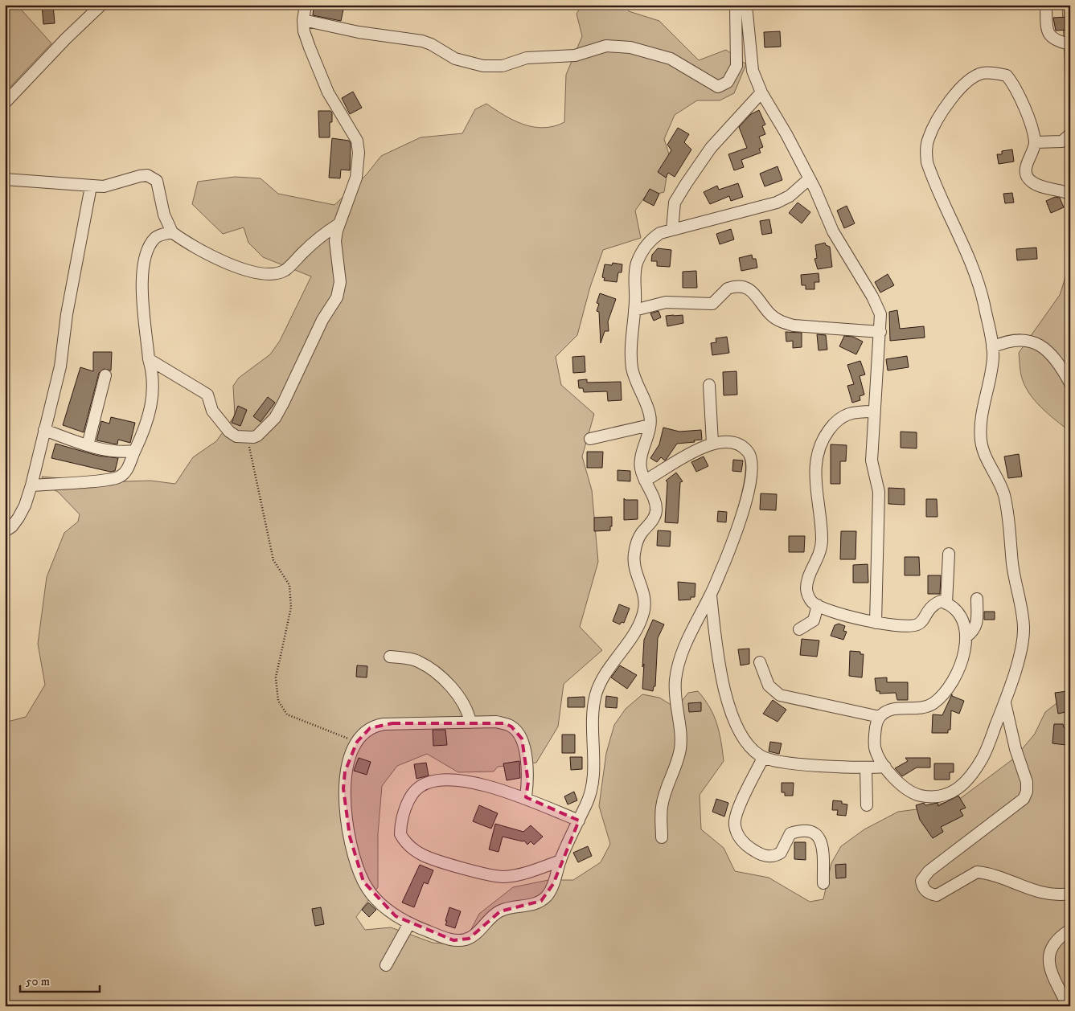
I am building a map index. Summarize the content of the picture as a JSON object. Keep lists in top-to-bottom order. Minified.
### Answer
{"scale_bar":"50 m"}
